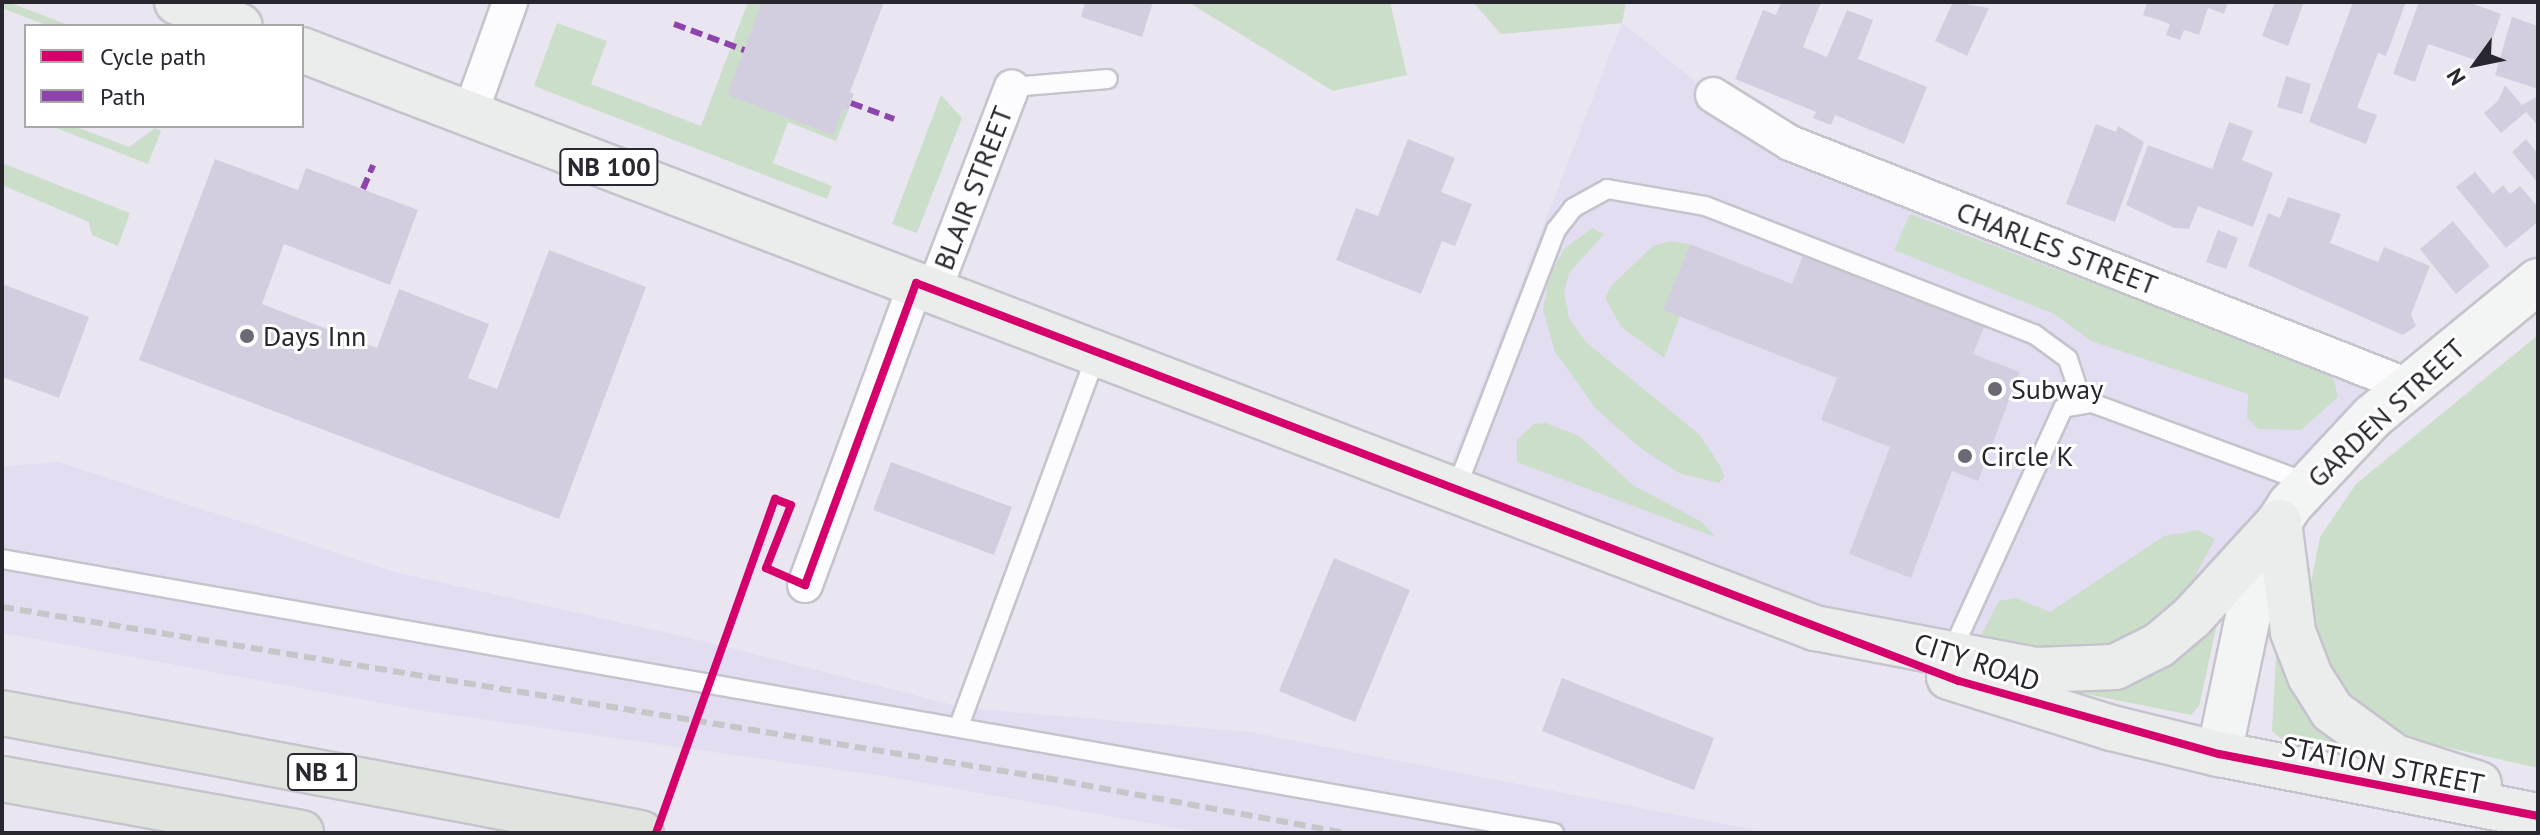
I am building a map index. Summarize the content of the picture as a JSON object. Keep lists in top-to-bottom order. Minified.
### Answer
{"streets":{"highway":["NB 1"],"main road":["NB 100","GARDEN STREET","CITY ROAD","STATION STREET"],"street":["BLAIR STREET","CHARLES STREET"]},"crossings":[["NB 100","BLAIR STREET"],["NB 100","CITY ROAD"],["CHARLES STREET","GARDEN STREET"],["GARDEN STREET","CITY ROAD"],["GARDEN STREET","STATION STREET"],["CITY ROAD","STATION STREET"]],"places":["Days Inn","Subway","Circle K"],"legend":["Cycle path","Path"],"north":"bottom left"}
